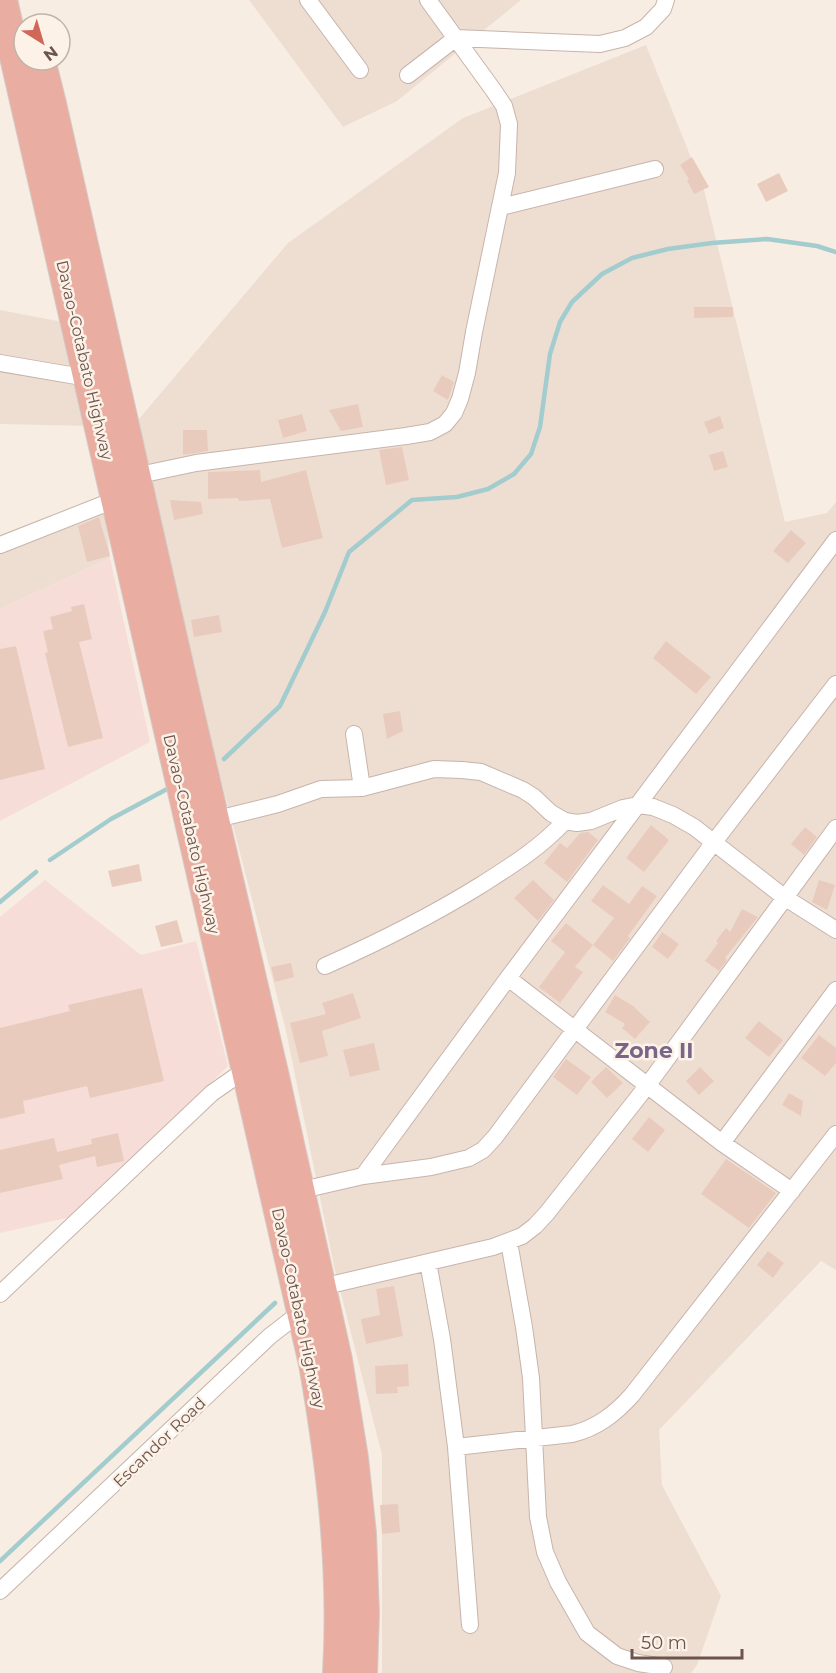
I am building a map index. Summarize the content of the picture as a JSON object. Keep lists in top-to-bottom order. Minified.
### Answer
{"streets":{"highway":["Davao-Cotabato Highway"],"street":["Escandor Road"]},"crossings":[["Davao-Cotabato Highway","Escandor Road"]],"districts":["Zone II"],"scale_bar":"50 m","north":"bottom right"}
